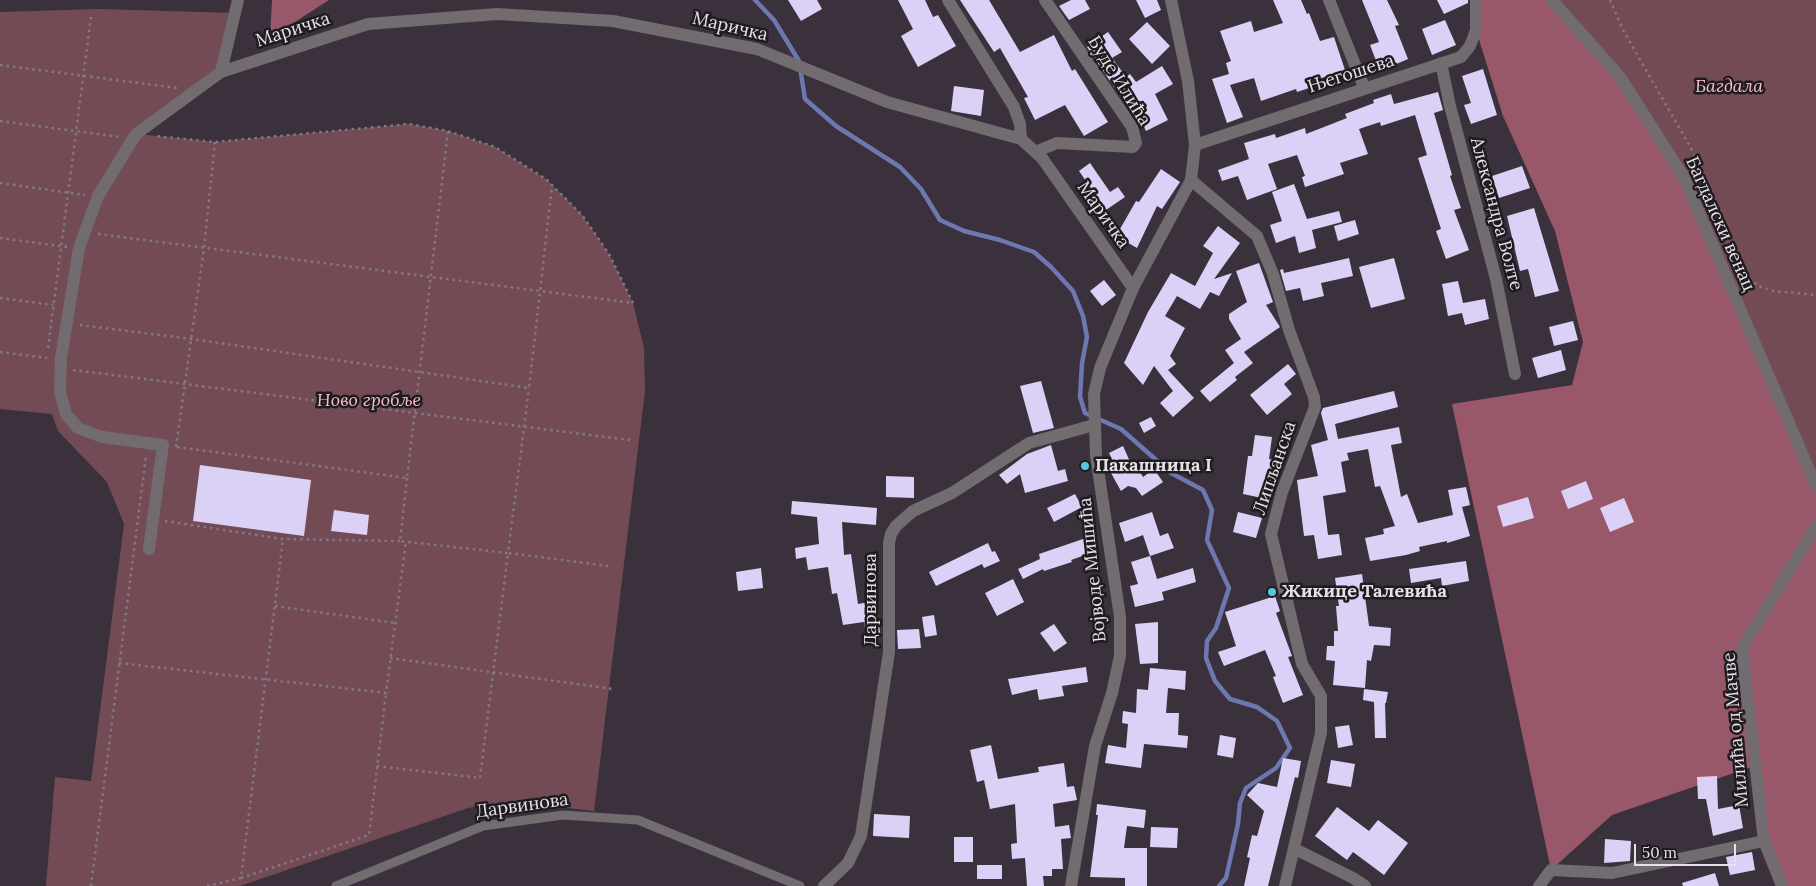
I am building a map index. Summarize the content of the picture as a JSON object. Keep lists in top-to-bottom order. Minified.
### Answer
{"streets":{"street":["Маричка","Његошева","Буде Илића","Александра Волте","Багдалски венац","Липљанска","Војводе Мишића","Дарвинова","Милића од Мачве"]},"crossings":[["Маричка","Буде Илића"],["Маричка","Војводе Мишића"],["Његошева","Александра Волте"],["Његошева","Војводе Мишића"],["Липљанска","Војводе Мишића"],["Војводе Мишића","Дарвинова"]],"parks":["Багдала","Ново гробље"],"places":["Пакашница I","Жикице Талевића"],"scale_bar":"50 m"}
